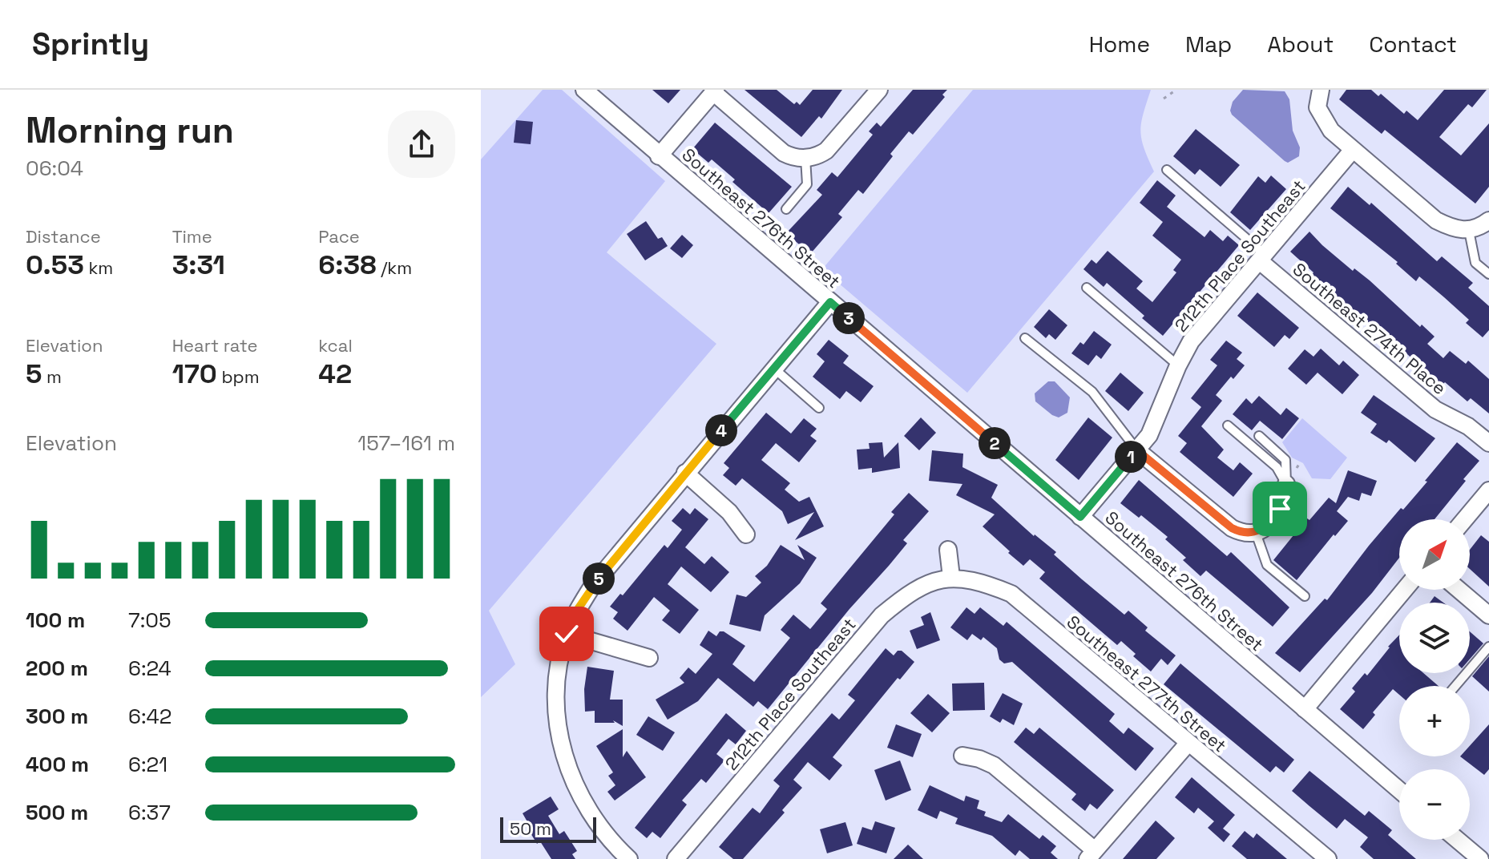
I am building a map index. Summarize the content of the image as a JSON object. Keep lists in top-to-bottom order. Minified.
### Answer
{"streets":{"street":["Southeast 276th Street","212th Place Southeast","Southeast 274th Place","Southeast 277th Street"]},"crossings":[["Southeast 276th Street","212th Place Southeast"],["212th Place Southeast","Southeast 274th Place"],["212th Place Southeast","Southeast 277th Street"]],"scale_bar":"50 m","north":"top right","page":{"header":"Sprintly","nav":["Home","Map","About","Contact"],"heading":["Morning run","06:04"],"stats":[["Distance","0.53 km"],["Time","3:31"],["Pace","6:38 /km"],["Elevation","5 m"],["Heart rate","170 bpm"],["kcal","42"]],"pins":["3","4","2","1","5"],"chart":["Elevation","157–161 m"],"map_buttons":["+","−"],"list":[{"name":"100 m","note":"7:05"},{"name":"200 m","note":"6:24"},{"name":"300 m","note":"6:42"},{"name":"400 m","note":"6:21"},{"name":"500 m","note":"6:37"}],"scale":"50 m"}}
